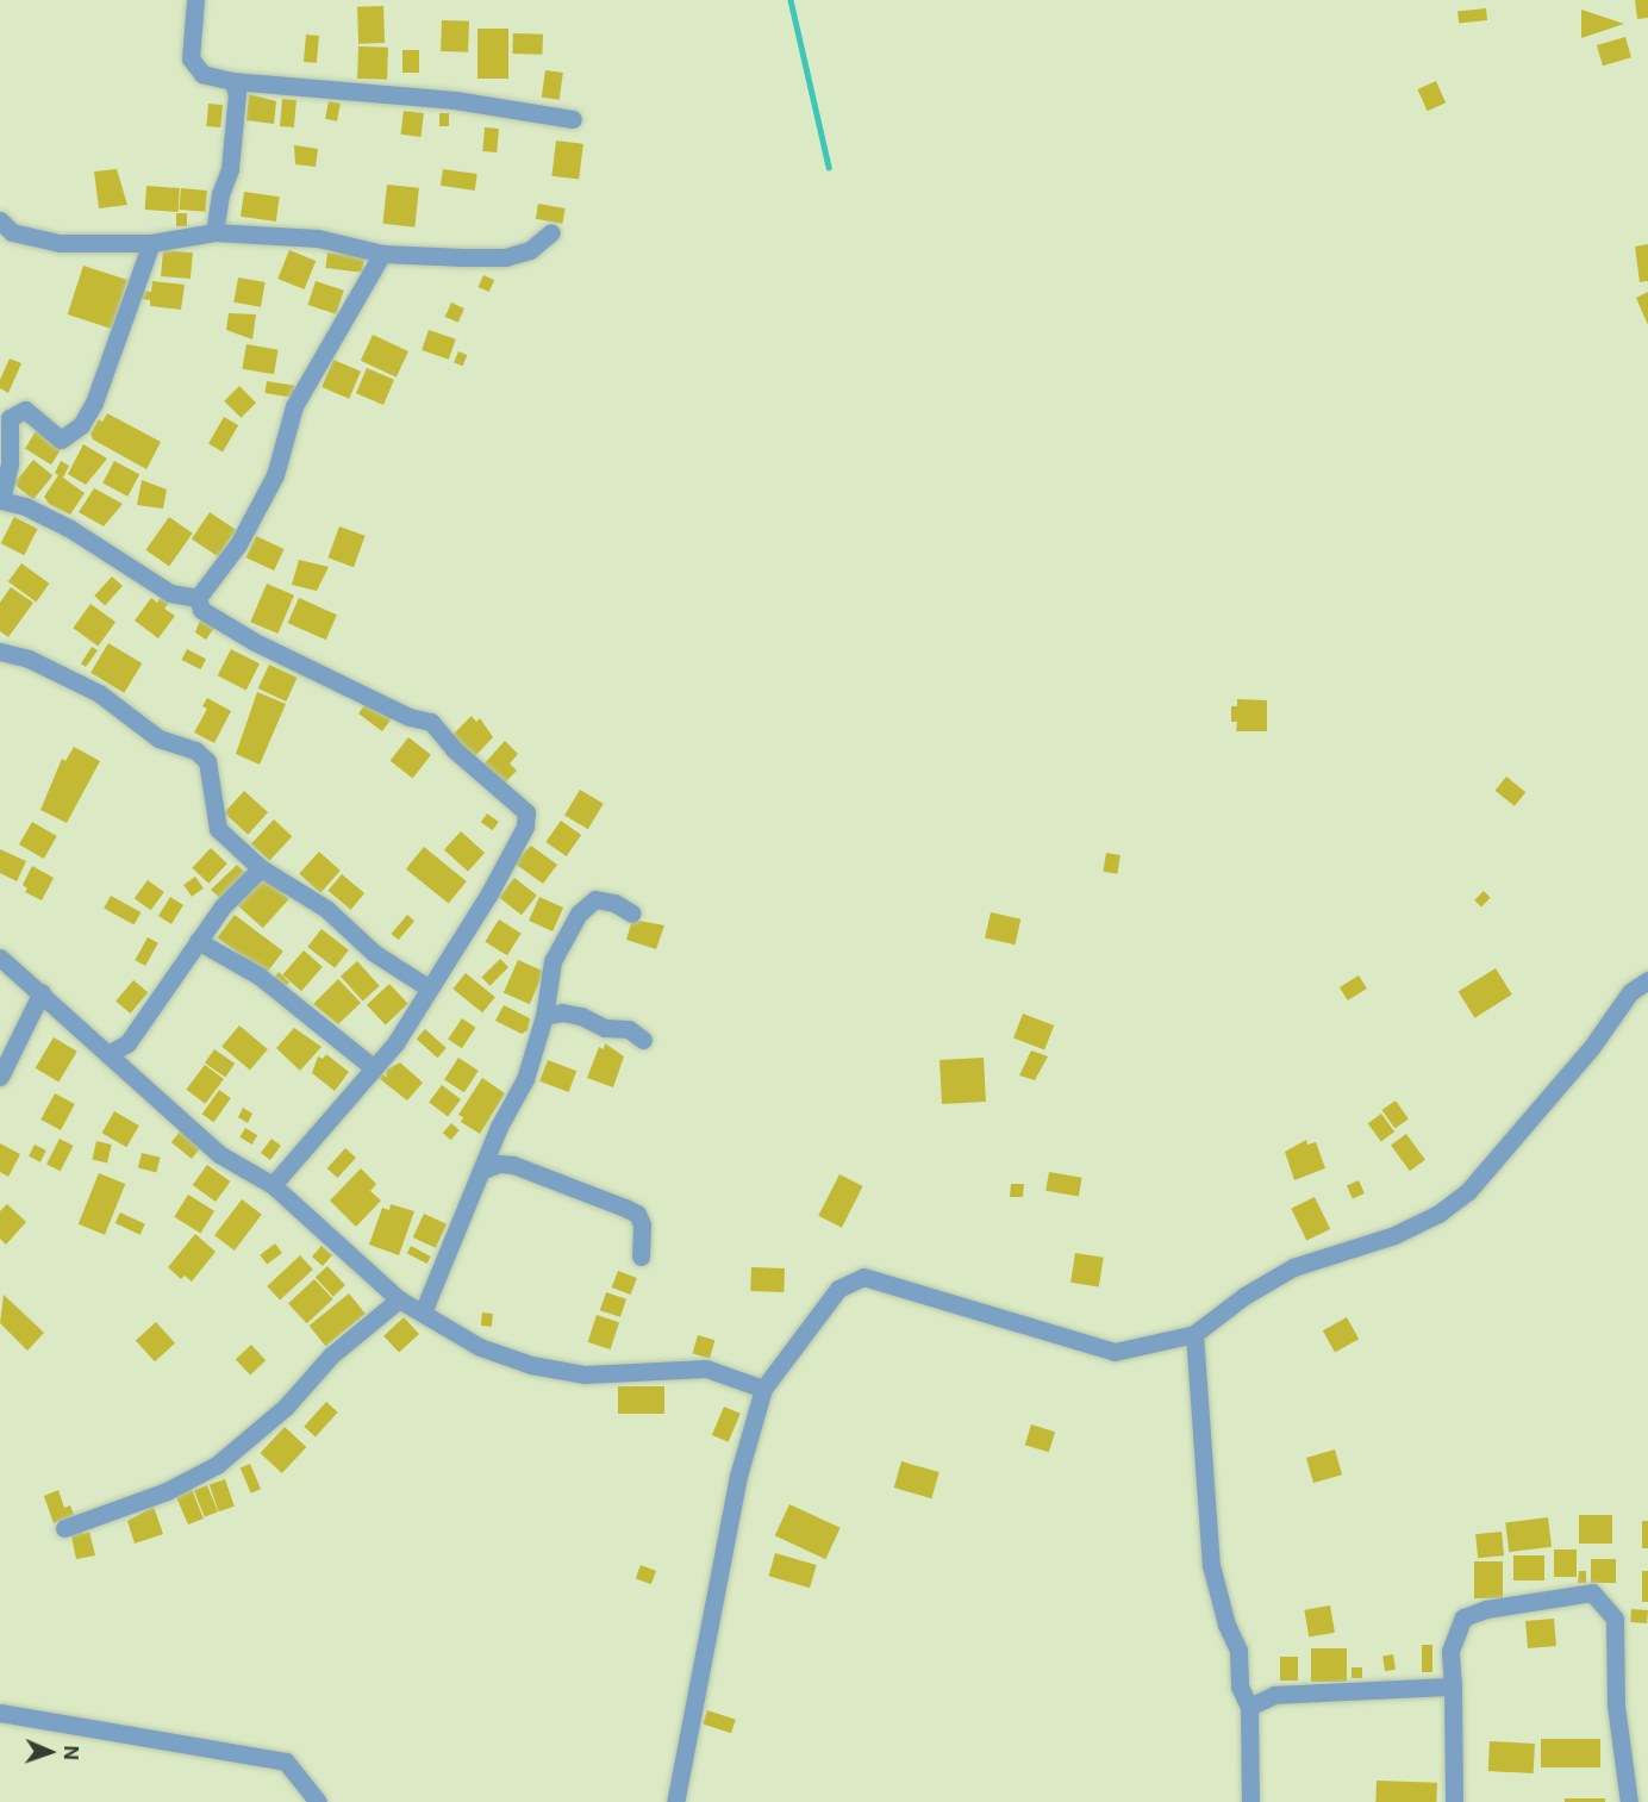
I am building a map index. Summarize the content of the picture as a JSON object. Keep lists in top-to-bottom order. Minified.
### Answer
{"north":"right"}
